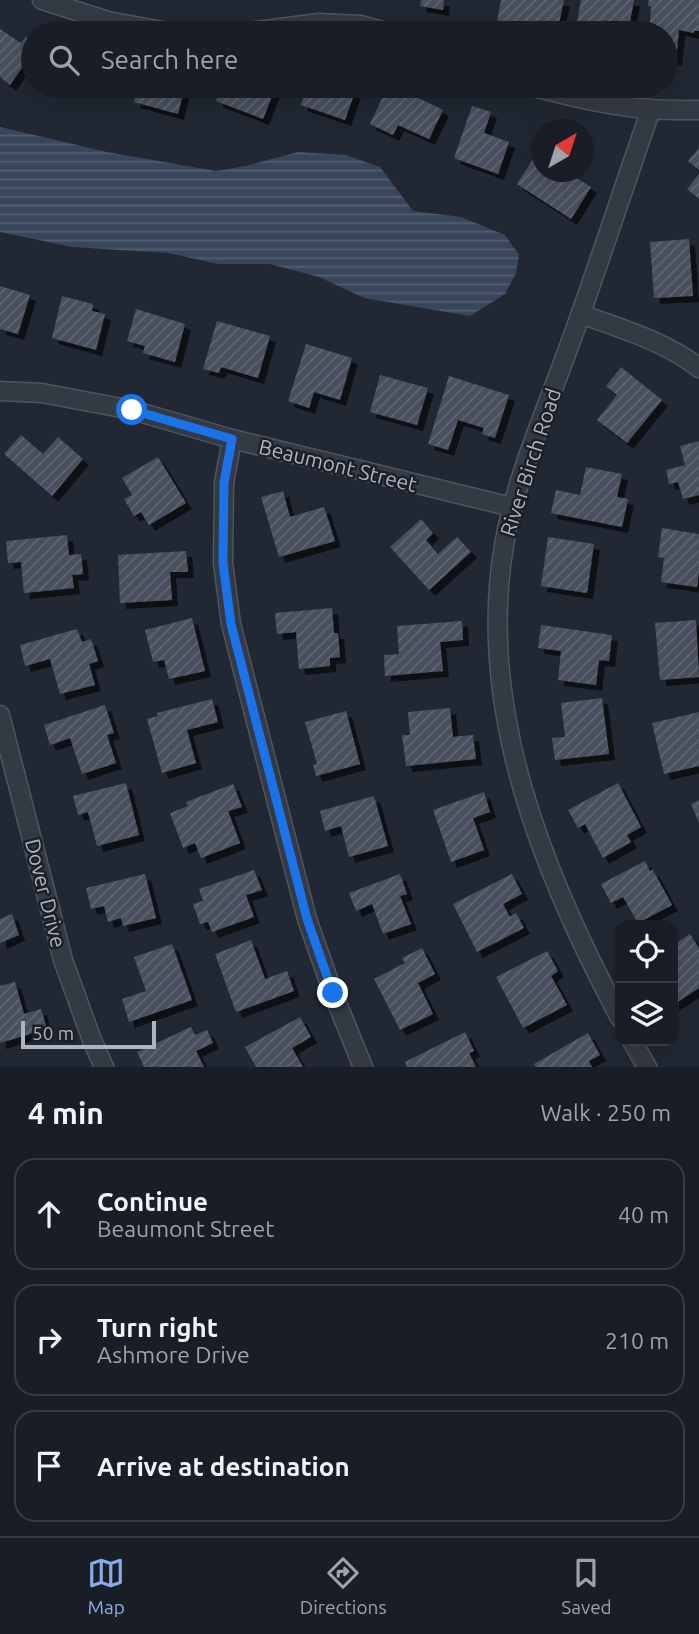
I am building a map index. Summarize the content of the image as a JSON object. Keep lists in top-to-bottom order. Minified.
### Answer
{"streets":{"street":["River Birch Road","Beaumont Street","Dover Drive"]},"crossings":[["River Birch Road","Beaumont Street"]],"scale_bar":"50 m","north":"top right","page":{"search":"Search here","scale":"50 m","heading":["4 min","Walk · 250 m"],"list":[["Continue","Beaumont Street","40 m"],["Turn right","Ashmore Drive","210 m"],"Arrive at destination"],"nav":["Map","Directions","Saved"]}}
